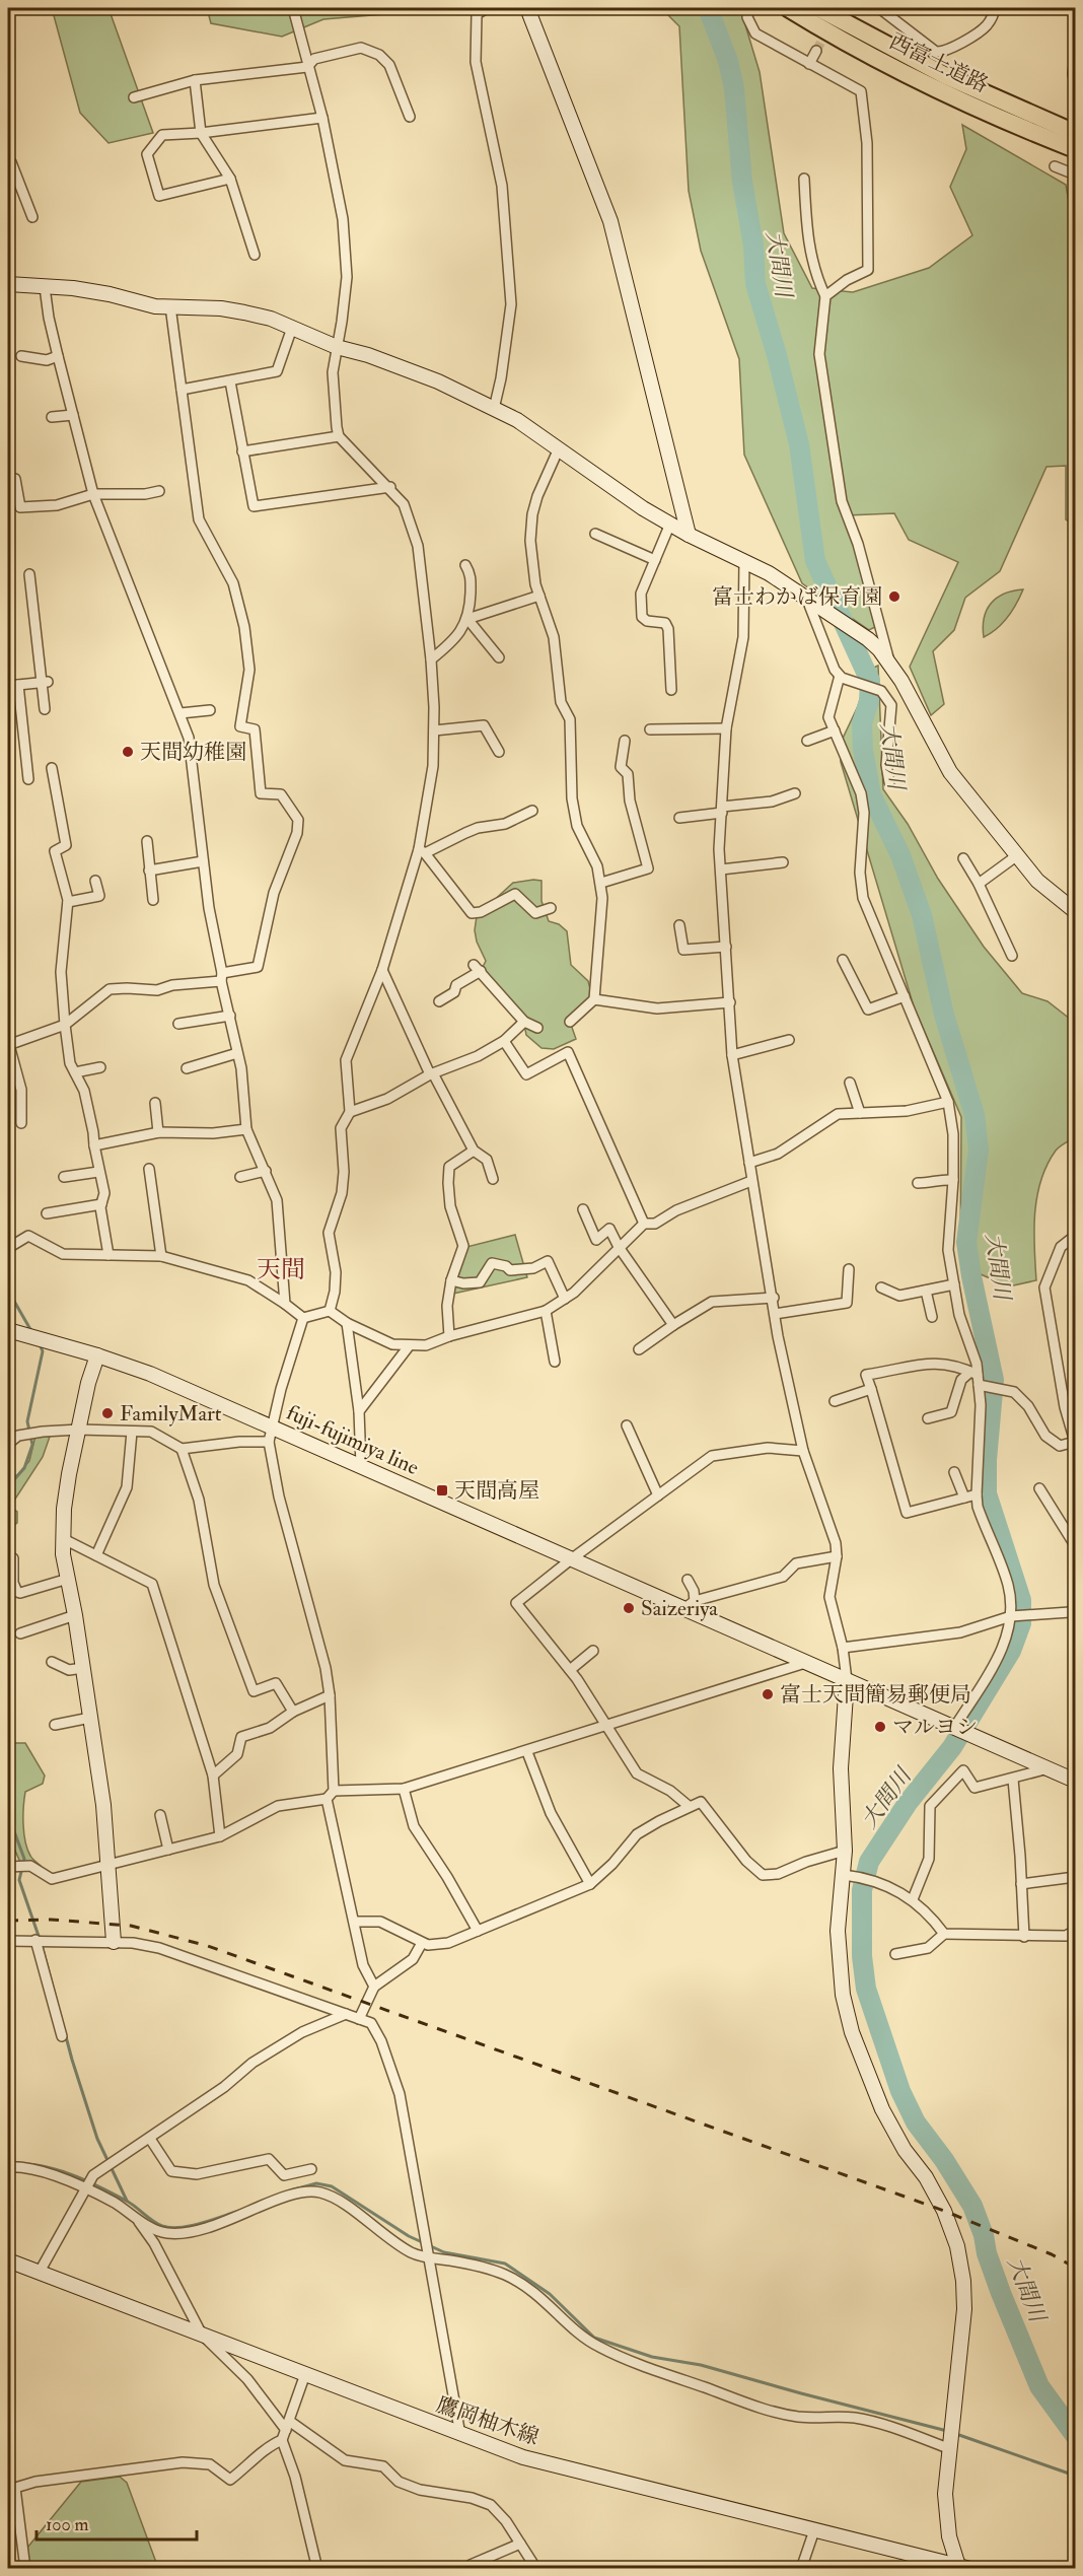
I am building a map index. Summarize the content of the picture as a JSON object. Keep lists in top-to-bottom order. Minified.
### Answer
{"streets":{"highway":["西富士道路"],"street":["fuji-fujimiya line","鷹岡柚木線"]},"districts":["天間"],"water":["大間川"],"places":{"other":["富士わかば保育園","天間幼稚園","FamilyMart","Saizeriya","富士天間簡易郵便局","マルヨシ"],"transit":["天間高屋"]},"scale_bar":"100 m"}
